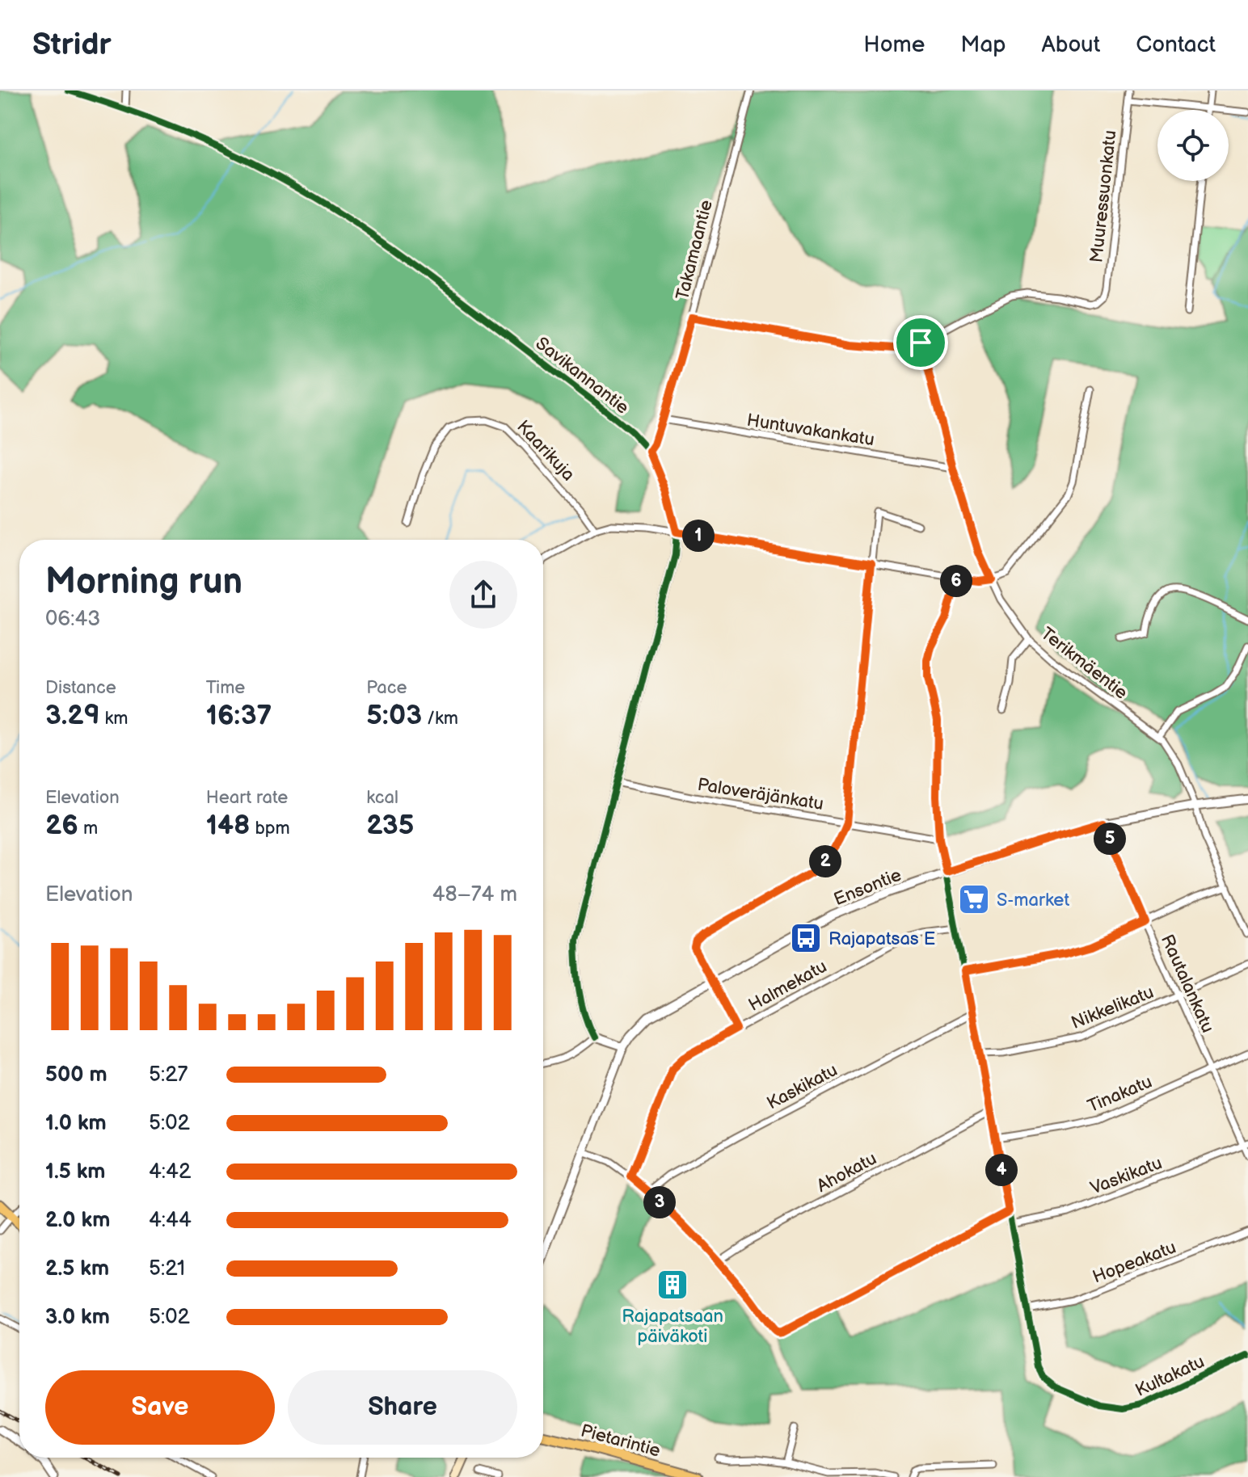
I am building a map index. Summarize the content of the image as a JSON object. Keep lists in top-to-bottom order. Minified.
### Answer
{"streets":{"main road":["Pietarintie"],"street":["Muuressuonkatu","Takamaantie","Savikannantie","Huntuvakankatu","Kaarikuja","Terikmäentie","Paloveräjänkatu","Ensontie","Rautalankatu","Halmekatu","Nikkelikatu","Kaskikatu","Tinakatu","Ahokatu","Vaskikatu","Hopeakatu","Kultakatu"]},"crossings":[["Muuressuonkatu","Terikmäentie"],["Takamaantie","Savikannantie"],["Takamaantie","Huntuvakankatu"],["Savikannantie","Paloveräjänkatu"],["Huntuvakankatu","Terikmäentie"],["Terikmäentie","Ensontie"],["Ensontie","Rautalankatu"],["Rautalankatu","Nikkelikatu"],["Rautalankatu","Tinakatu"],["Rautalankatu","Vaskikatu"],["Hopeakatu","Kultakatu"]],"places":{"supermarket":["S-market"],"bus stop":["Rajapatsas E"],"building":["Rajapatsaan päiväkoti"]},"page":{"header":"Stridr","nav":["Home","Map","About","Contact"],"pins":["1","6","5","2","4","3"],"heading":["Morning run","06:43"],"stats":[["Distance","3.29 km"],["Time","16:37"],["Pace","5:03 /km"],["Elevation","26 m"],["Heart rate","148 bpm"],["kcal","235"]],"chart":["Elevation","48–74 m"],"list":[{"name":"500 m","note":"5:27"},{"name":"1.0 km","note":"5:02"},{"name":"1.5 km","note":"4:42"},{"name":"2.0 km","note":"4:44"},{"name":"2.5 km","note":"5:21"},{"name":"3.0 km","note":"5:02"}],"buttons":["Save","Share"]}}
